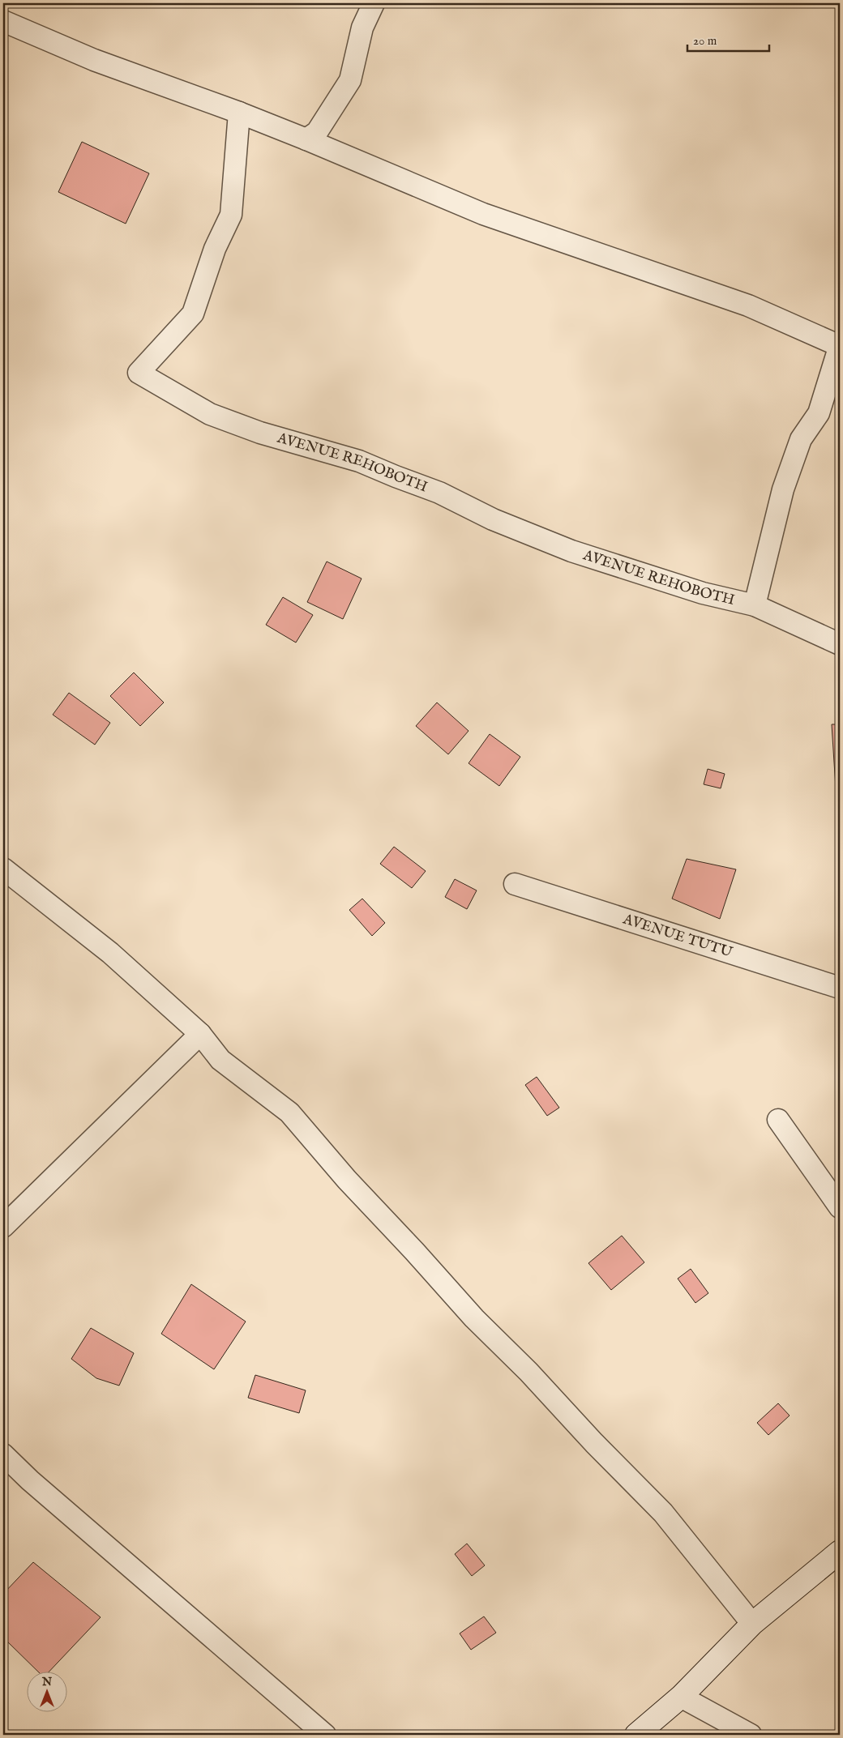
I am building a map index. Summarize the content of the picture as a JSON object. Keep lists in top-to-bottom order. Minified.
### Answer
{"streets":{"street":["AVENUE REHOBOTH","AVENUE TUTU"]},"scale_bar":"20 m","north":"top"}
